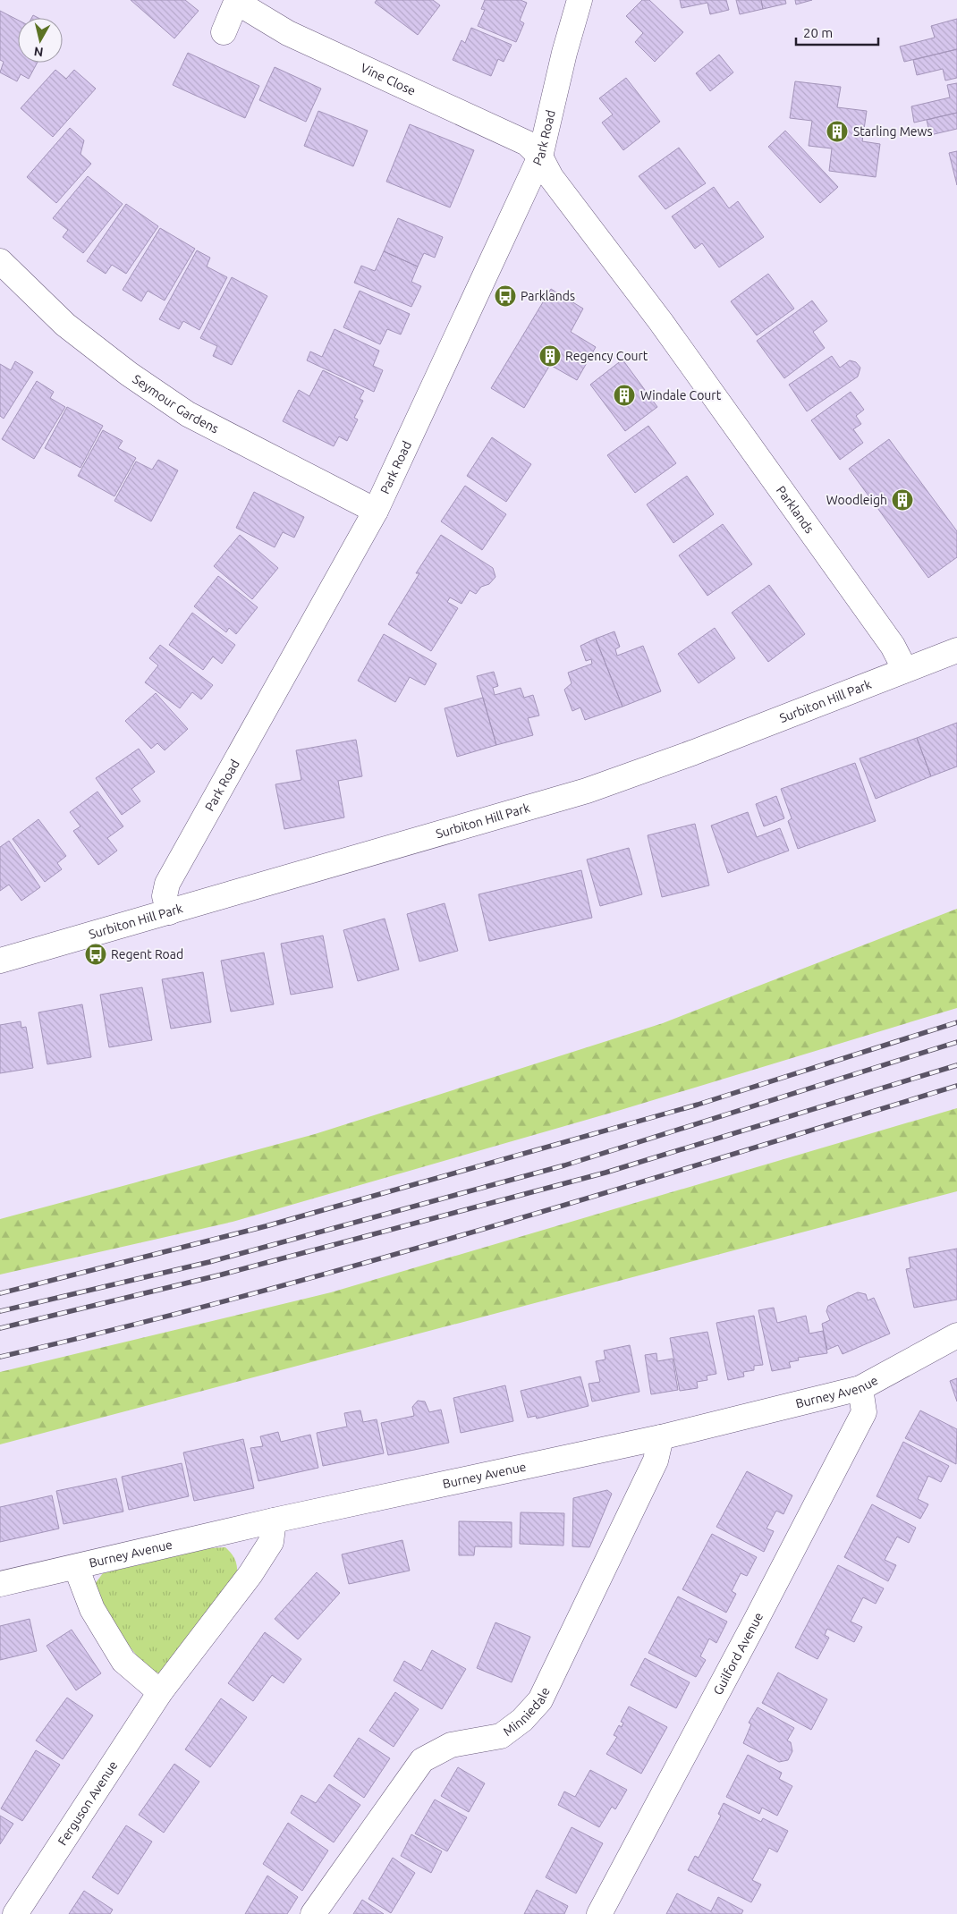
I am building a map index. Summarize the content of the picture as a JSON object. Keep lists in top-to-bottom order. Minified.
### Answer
{"streets":{"street":["Vine Close","Park Road","Seymour Gardens","Parklands","Surbiton Hill Park","Burney Avenue","Guilford Avenue","Minniedale","Ferguson Avenue"]},"crossings":[["Vine Close","Park Road"],["Vine Close","Parklands"],["Park Road","Seymour Gardens"],["Park Road","Parklands"],["Park Road","Surbiton Hill Park"],["Parklands","Surbiton Hill Park"],["Burney Avenue","Guilford Avenue"],["Burney Avenue","Minniedale"],["Burney Avenue","Ferguson Avenue"]],"places":{"building":["Starling Mews","Regency Court","Windale Court","Woodleigh"],"bus stop":["Parklands","Regent Road"]},"scale_bar":"20 m","north":"bottom"}
